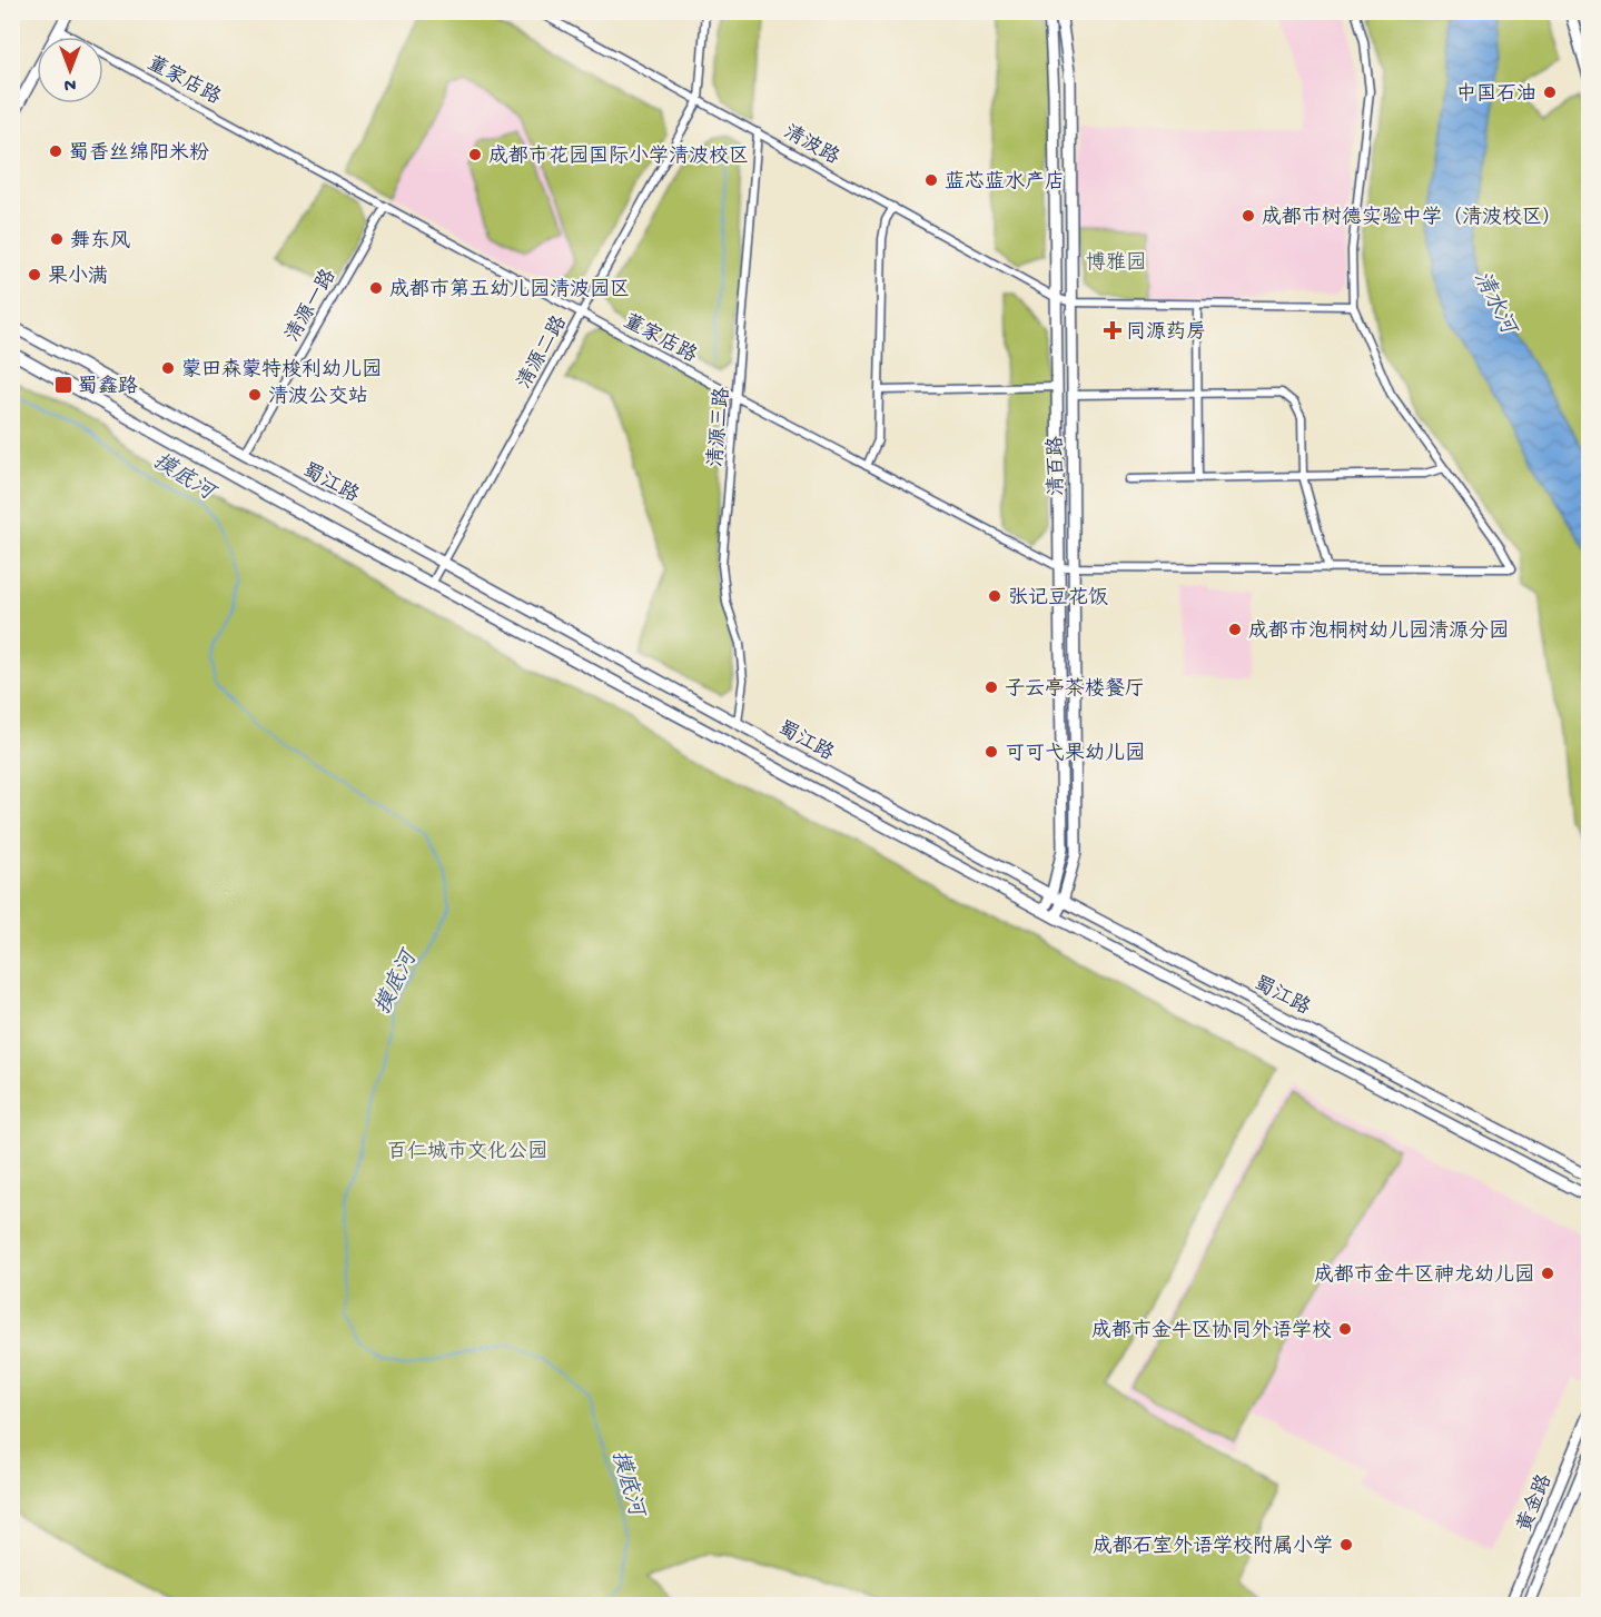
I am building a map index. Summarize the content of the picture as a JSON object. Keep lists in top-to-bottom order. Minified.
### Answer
{"streets":{"street":["董家店路","清波路","清源一路","清源二路","清源三路","清百路","蜀江路","黄金路"]},"crossings":[["董家店路","清源一路"],["董家店路","清源二路"],["董家店路","清源三路"],["董家店路","清百路"],["清波路","清源二路"],["清波路","清源三路"],["清波路","清百路"],["清源一路","蜀江路"],["清源二路","蜀江路"],["清源三路","蜀江路"],["清百路","蜀江路"]],"water":["清水河","摸底河"],"parks":["博雅园","百仁城市文化公园"],"places":{"other":["中国石油","蜀香丝绵阳米粉","成都市花园国际小学清波校区","蓝芯蓝水产店","成都市树德实验中学（清波校区）","舞东风","果小满","成都市第五幼儿园清波园区","蒙田森蒙特梭利幼儿园","清波公交站","张记豆花饭","成都市泡桐树幼儿园清源分园","子云亭茶楼餐厅","可可弋果幼儿园","成都市金牛区神龙幼儿园","成都市金牛区协同外语学校","成都石室外语学校附属小学"],"health":["同源药房"],"transit":["蜀鑫路"]},"north":"bottom"}
